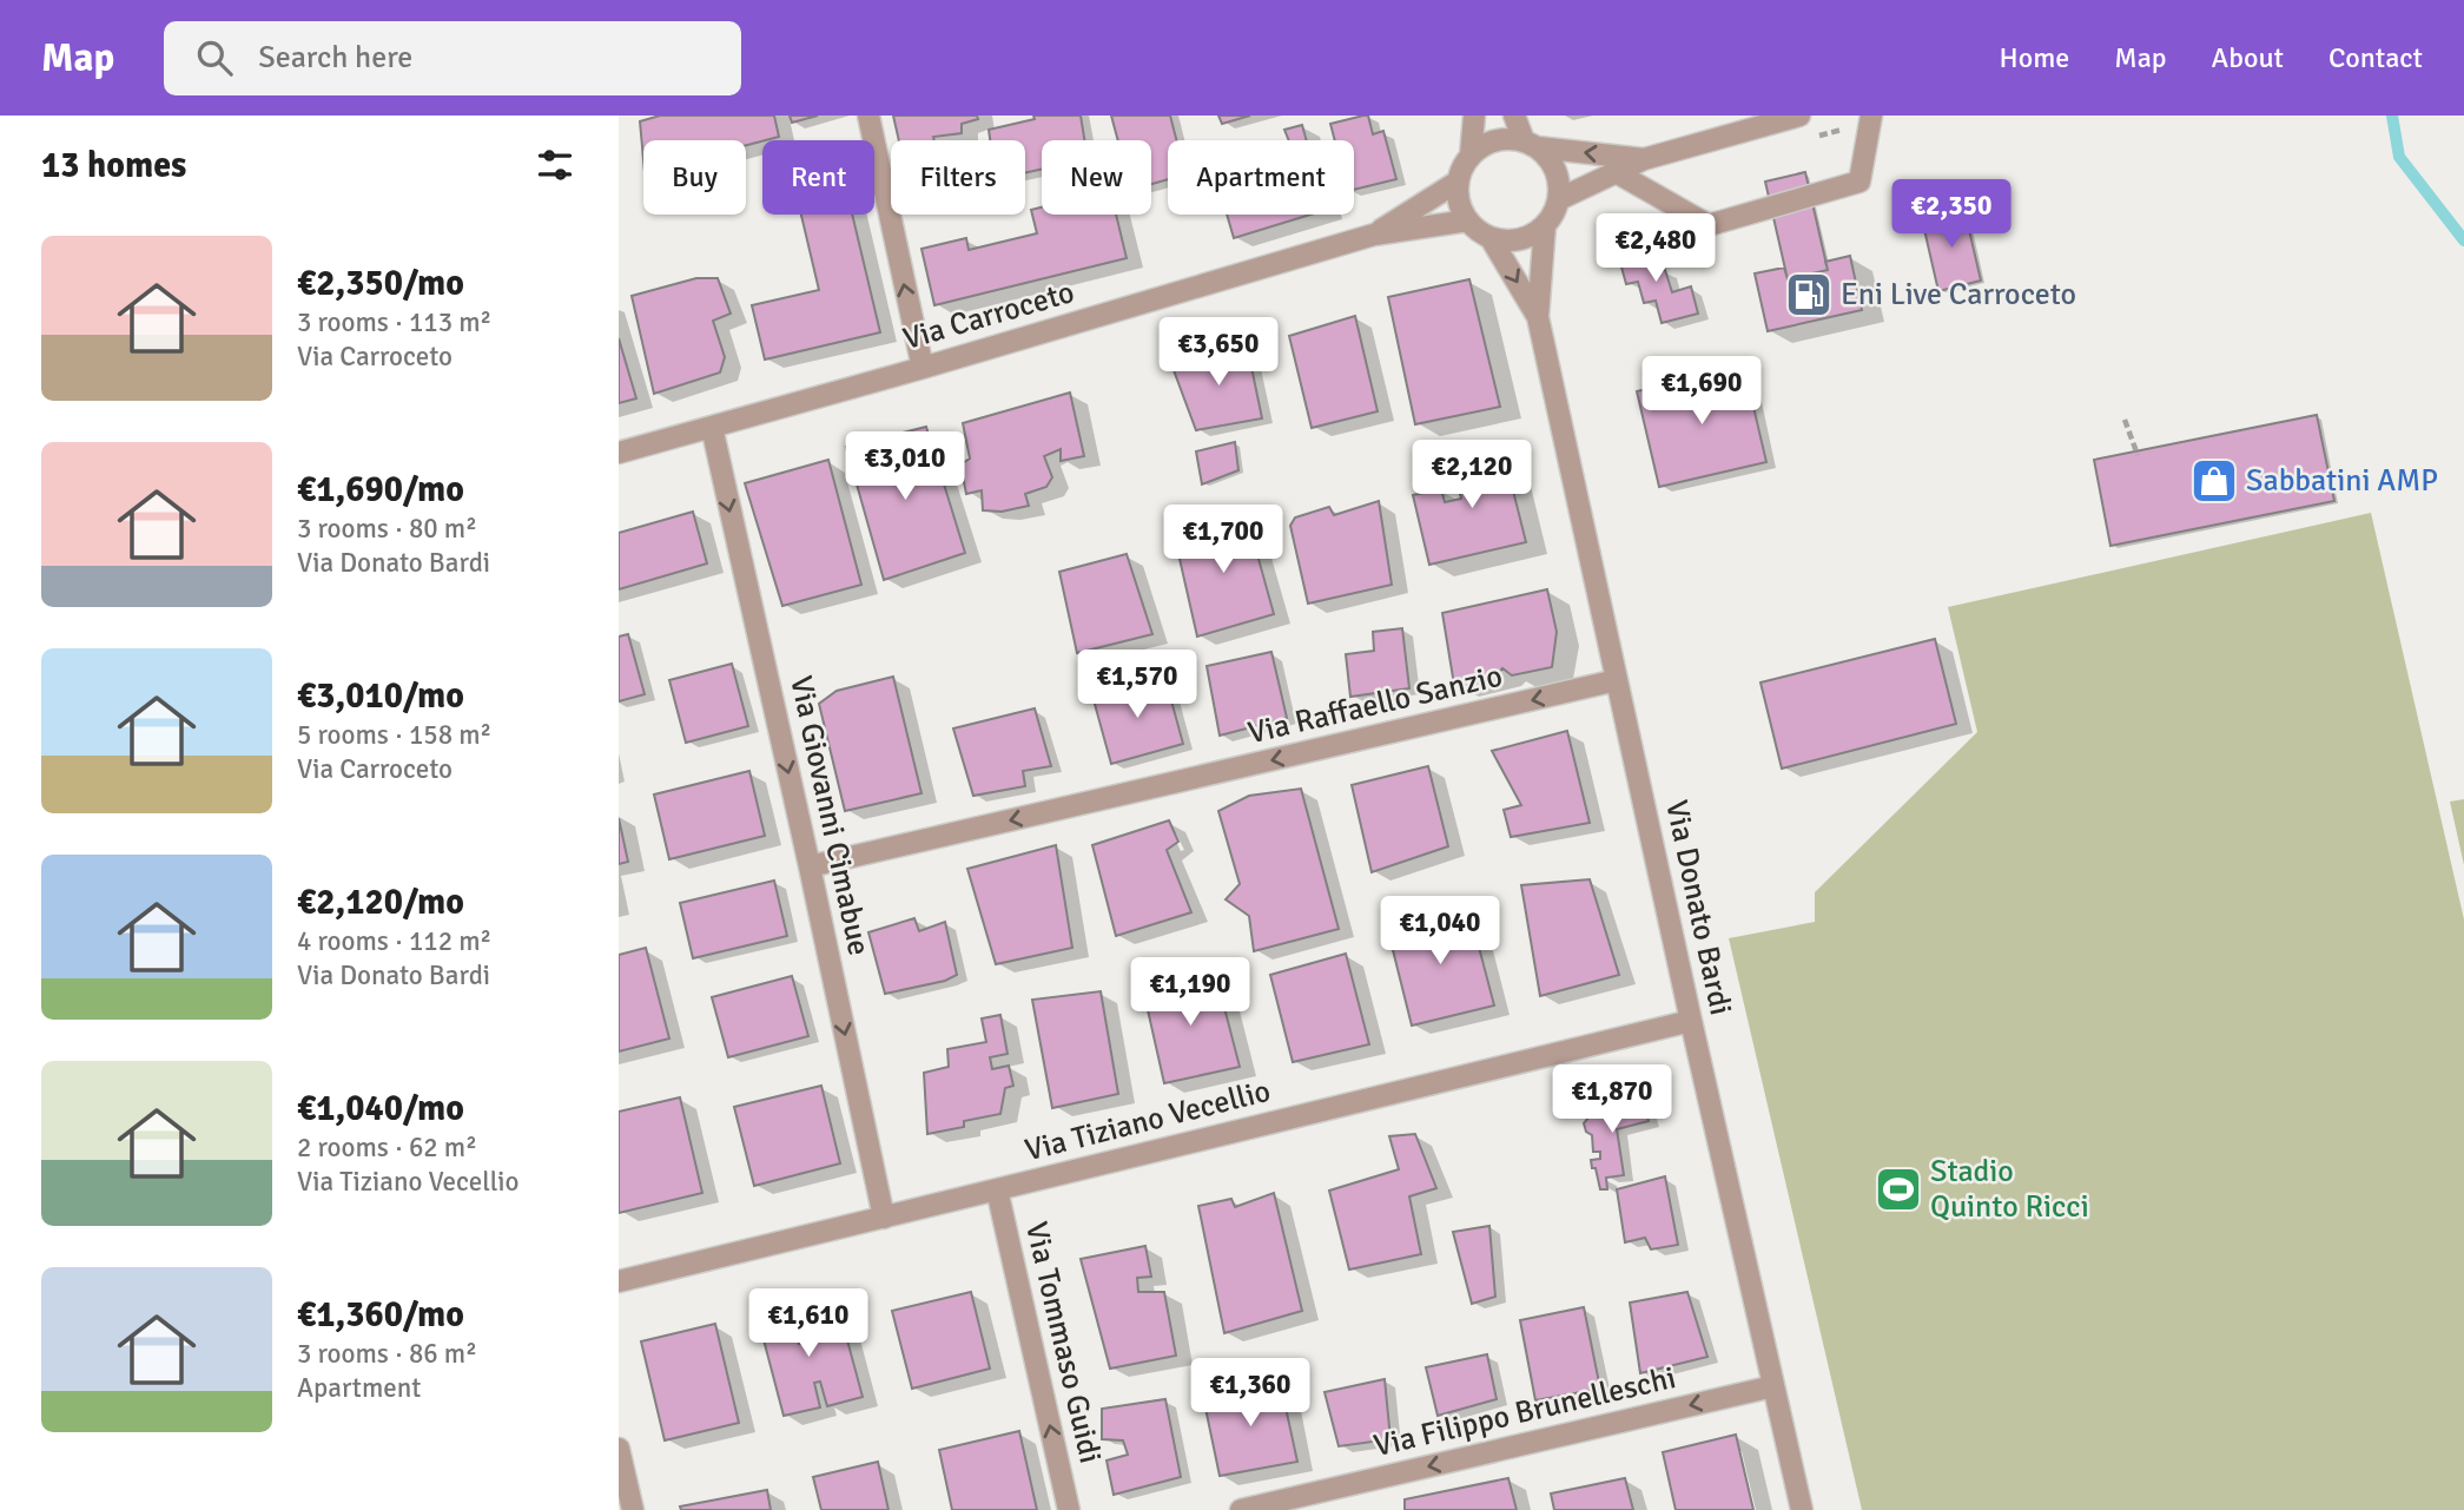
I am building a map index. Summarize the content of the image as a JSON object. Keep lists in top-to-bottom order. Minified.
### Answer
{"streets":{"street":["Via Carroceto","Via Raffaello Sanzio","Via Giovanni Cimabue","Via Donato Bardi","Via Tiziano Vecellio","Via Tommaso Guidi","Via Filippo Brunelleschi"]},"crossings":[["Via Carroceto","Via Giovanni Cimabue"],["Via Carroceto","Via Donato Bardi"],["Via Raffaello Sanzio","Via Giovanni Cimabue"],["Via Raffaello Sanzio","Via Donato Bardi"],["Via Giovanni Cimabue","Via Tiziano Vecellio"],["Via Donato Bardi","Via Tiziano Vecellio"],["Via Donato Bardi","Via Filippo Brunelleschi"],["Via Tiziano Vecellio","Via Tommaso Guidi"]],"one_way":["Via Raffaello Sanzio","Via Giovanni Cimabue","Via Tommaso Guidi","Via Filippo Brunelleschi"],"places":{"fuel station":["Eni Live Carroceto"],"shop":["Sabbatini AMP"],"sports":["Stadio Quinto Ricci"]},"page":{"header":"Map","search":"Search here","nav":["Home","Map","About","Contact"],"heading":"13 homes","chip":["Buy","Rent","Filters","New","Apartment"],"price":["€2,350","€2,480","€3,650","€1,690","€3,010","€2,120","€1,700","€1,570","€1,040","€1,190","€1,870","€1,610","€1,360"],"list":[{"name":"€2,350/mo","note":"3 rooms · 113 m² · Via Carroceto"},{"name":"€1,690/mo","note":"3 rooms · 80 m² · Via Donato Bardi"},{"name":"€3,010/mo","note":"5 rooms · 158 m² · Via Carroceto"},{"name":"€2,120/mo","note":"4 rooms · 112 m² · Via Donato Bardi"},{"name":"€1,040/mo","note":"2 rooms · 62 m² · Via Tiziano Vecellio"},{"name":"€1,360/mo","note":"3 rooms · 86 m² · Apartment"}]}}
